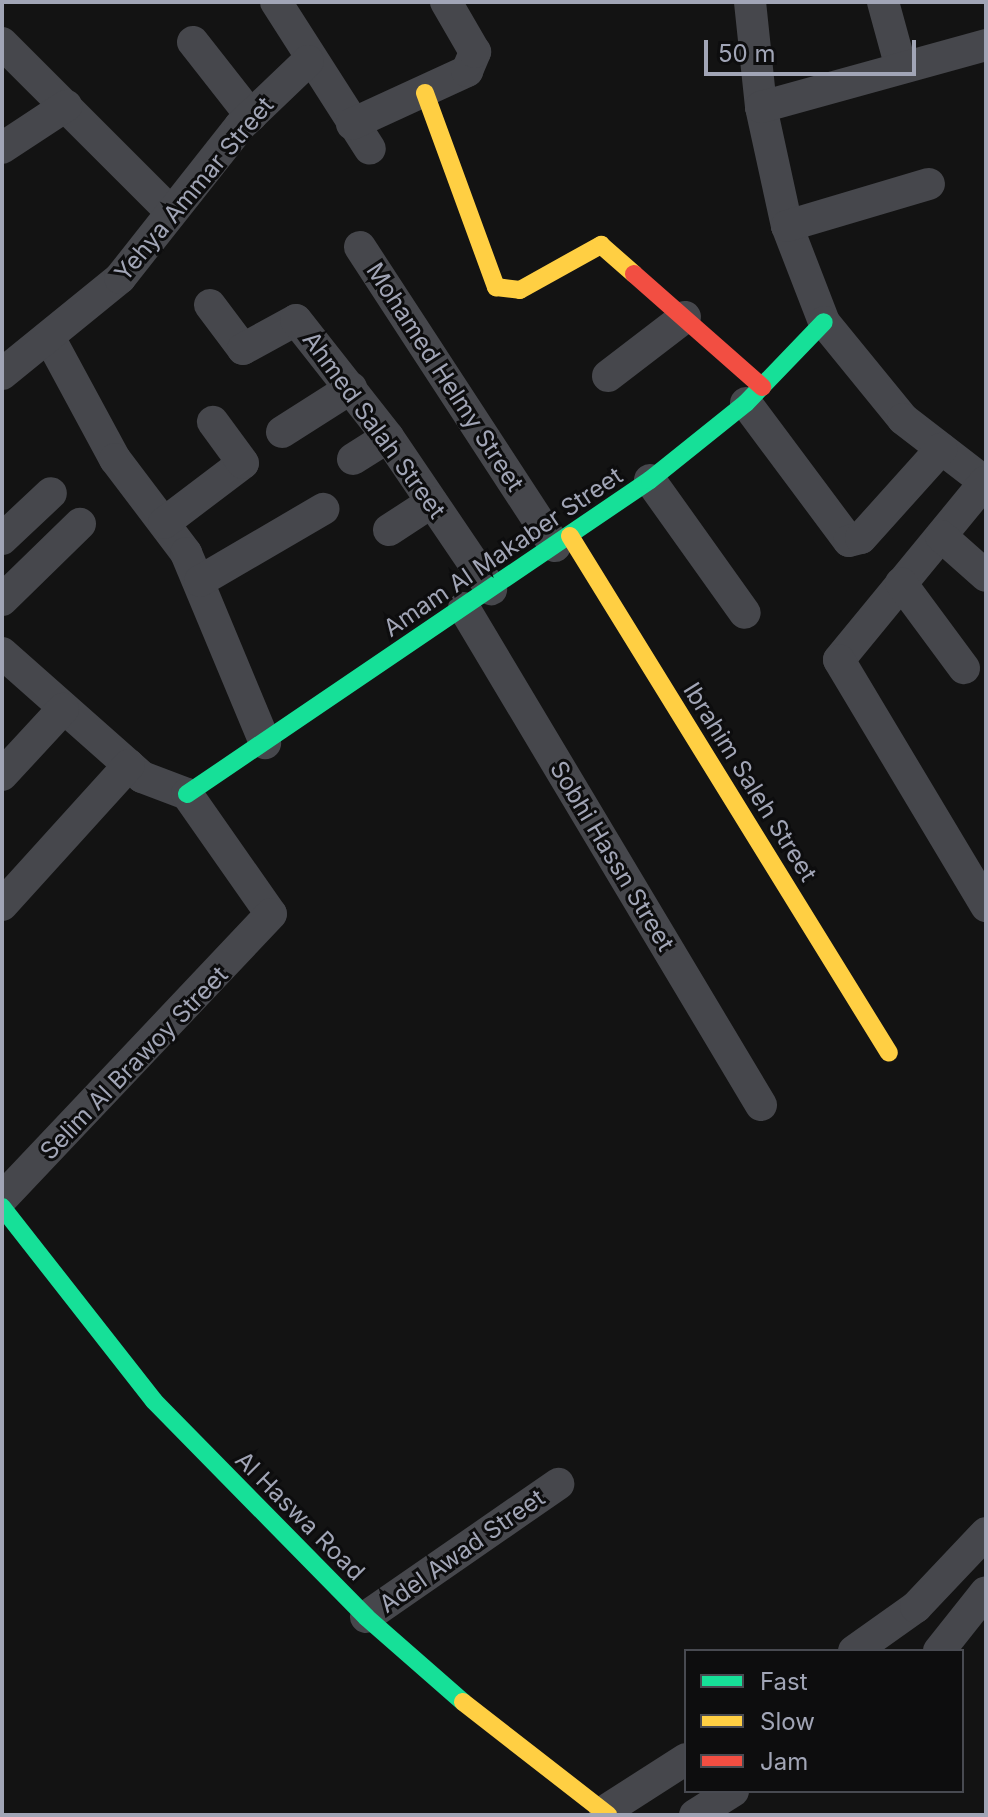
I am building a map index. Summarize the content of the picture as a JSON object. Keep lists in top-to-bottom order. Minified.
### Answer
{"streets":{"street":["Yehya Ammar Street","Mohamed Helmy Street","Ahmed Salah Street","Amam Al Makaber Street","Ibrahim Saleh Street","Sobhi Hassn Street","Selim Al Brawoy Street","Al Haswa Road","Adel Awad Street"]},"crossings":[["Mohamed Helmy Street","Amam Al Makaber Street"],["Mohamed Helmy Street","Ibrahim Saleh Street"],["Ahmed Salah Street","Amam Al Makaber Street"],["Amam Al Makaber Street","Ibrahim Saleh Street"],["Amam Al Makaber Street","Sobhi Hassn Street"],["Amam Al Makaber Street","Selim Al Brawoy Street"],["Al Haswa Road","Adel Awad Street"]],"legend":["Fast","Slow","Jam"],"scale_bar":"50 m"}
